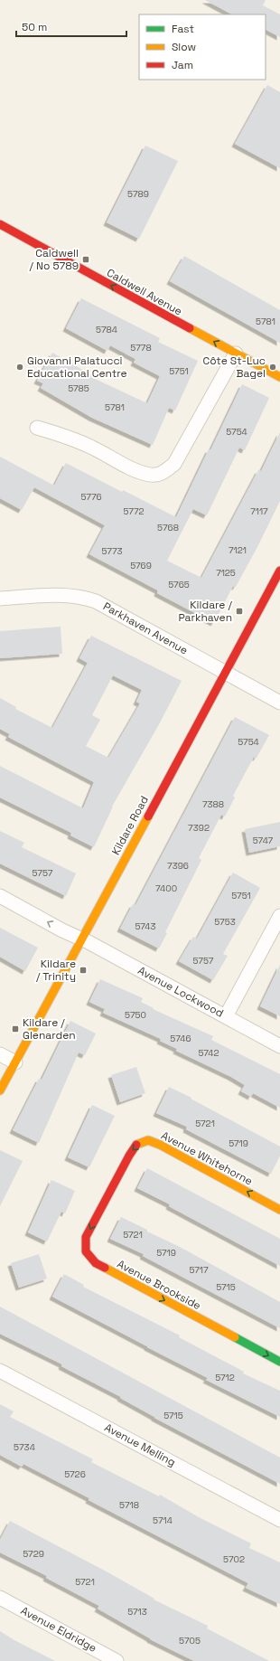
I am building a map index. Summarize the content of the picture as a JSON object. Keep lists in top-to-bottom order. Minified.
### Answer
{"streets":{"street":["Caldwell Avenue","Parkhaven Avenue","Kildare Road","Avenue Lockwood","Avenue Whitehorne","Avenue Brookside","Avenue Melling","Avenue Eldridge"]},"crossings":[["Parkhaven Avenue","Kildare Road"],["Kildare Road","Avenue Lockwood"],["Avenue Whitehorne","Avenue Brookside"]],"one_way":["Caldwell Avenue","Avenue Brookside"],"places":{"transit":["Caldwell / No 5789","Kildare / Parkhaven","Kildare / Trinity","Kildare / Glenarden"],"other":["Giovanni Palatucci Educational Centre","Côte St-Luc Bagel"]},"house_numbers":["5789","5781","5784","5778","5751","5785","5781","5754","5776","5772","7117","5768","7121","5773","5769","7125","5765","5754","7388","7392","5747","7396","5757","7400","5751","5753","5743","5757","5750","5746","5742","5721","5719","5721","5719","5717","5715","5712","5715","5734","5726","5718","5714","5729","5702","5721","5713","5705"],"legend":["Fast","Slow","Jam"],"scale_bar":"50 m"}
